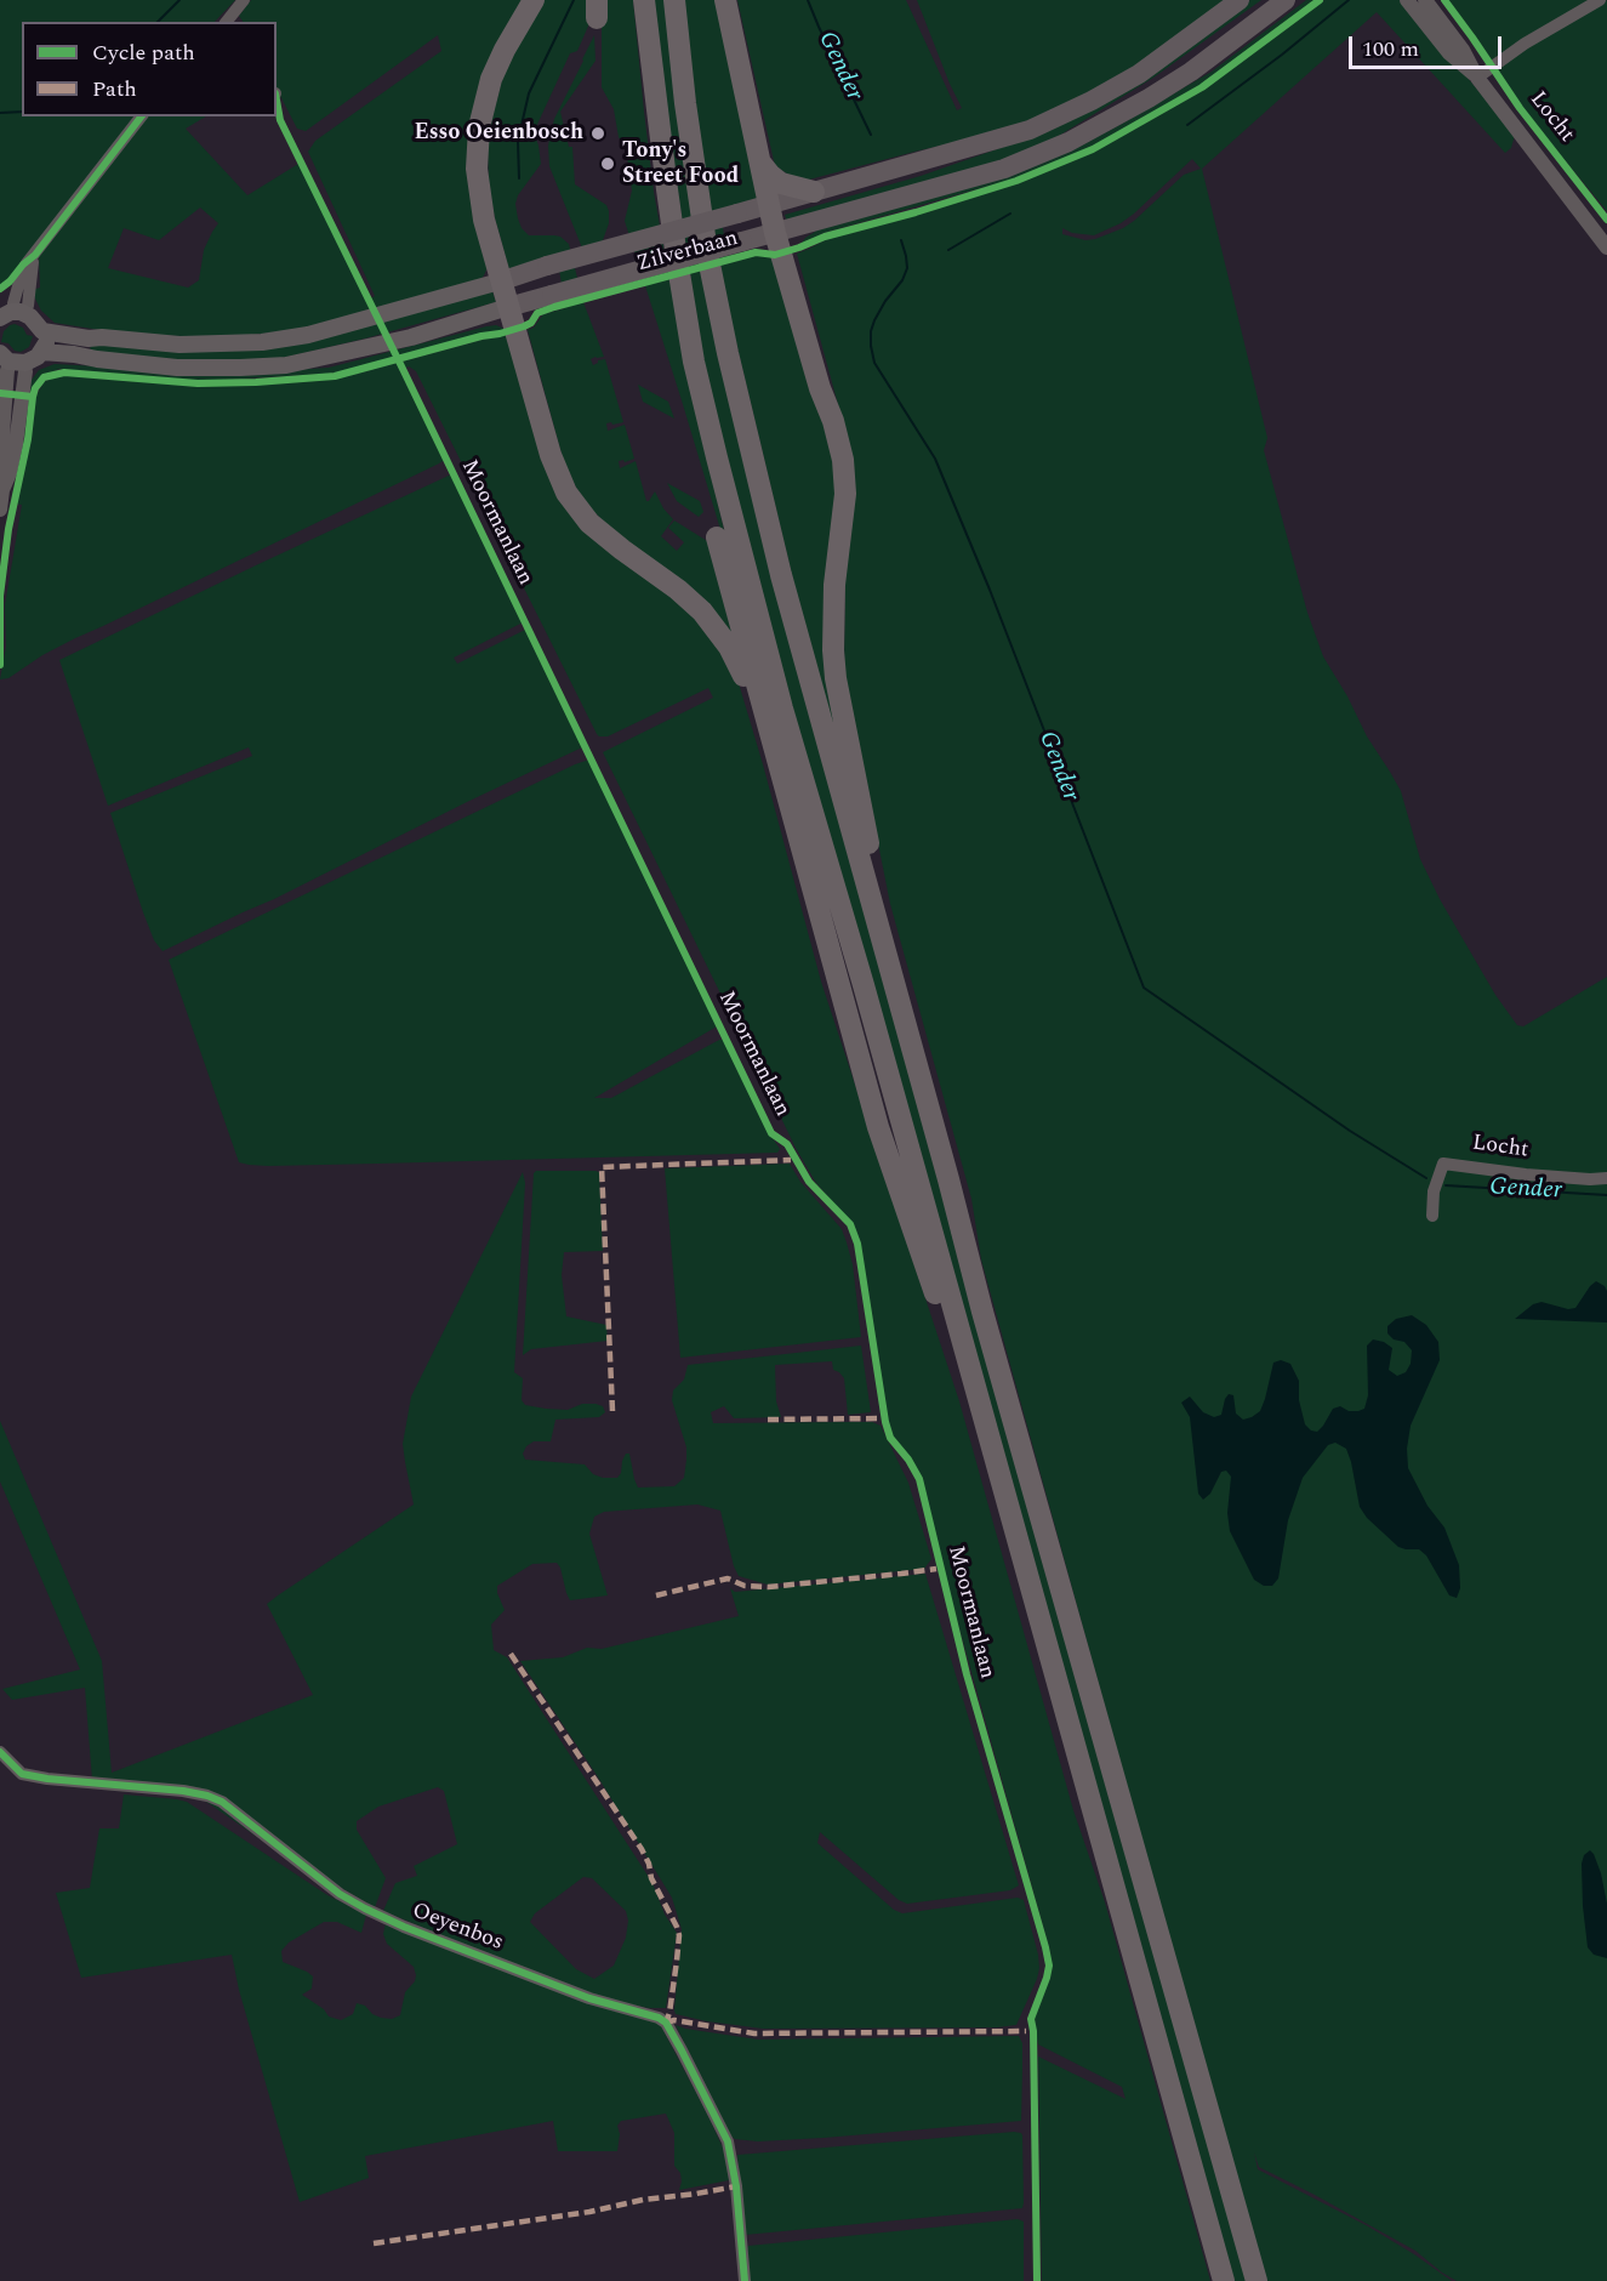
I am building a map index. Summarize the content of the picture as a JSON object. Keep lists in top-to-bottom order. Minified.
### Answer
{"streets":{"main road":["Zilverbaan"],"street":["Locht","Oeyenbos"],"cycle path":["Moormanlaan"]},"water":["Gender"],"places":["Esso Oeienbosch","Tony's Street Food"],"legend":["Cycle path","Path"],"scale_bar":"100 m"}
